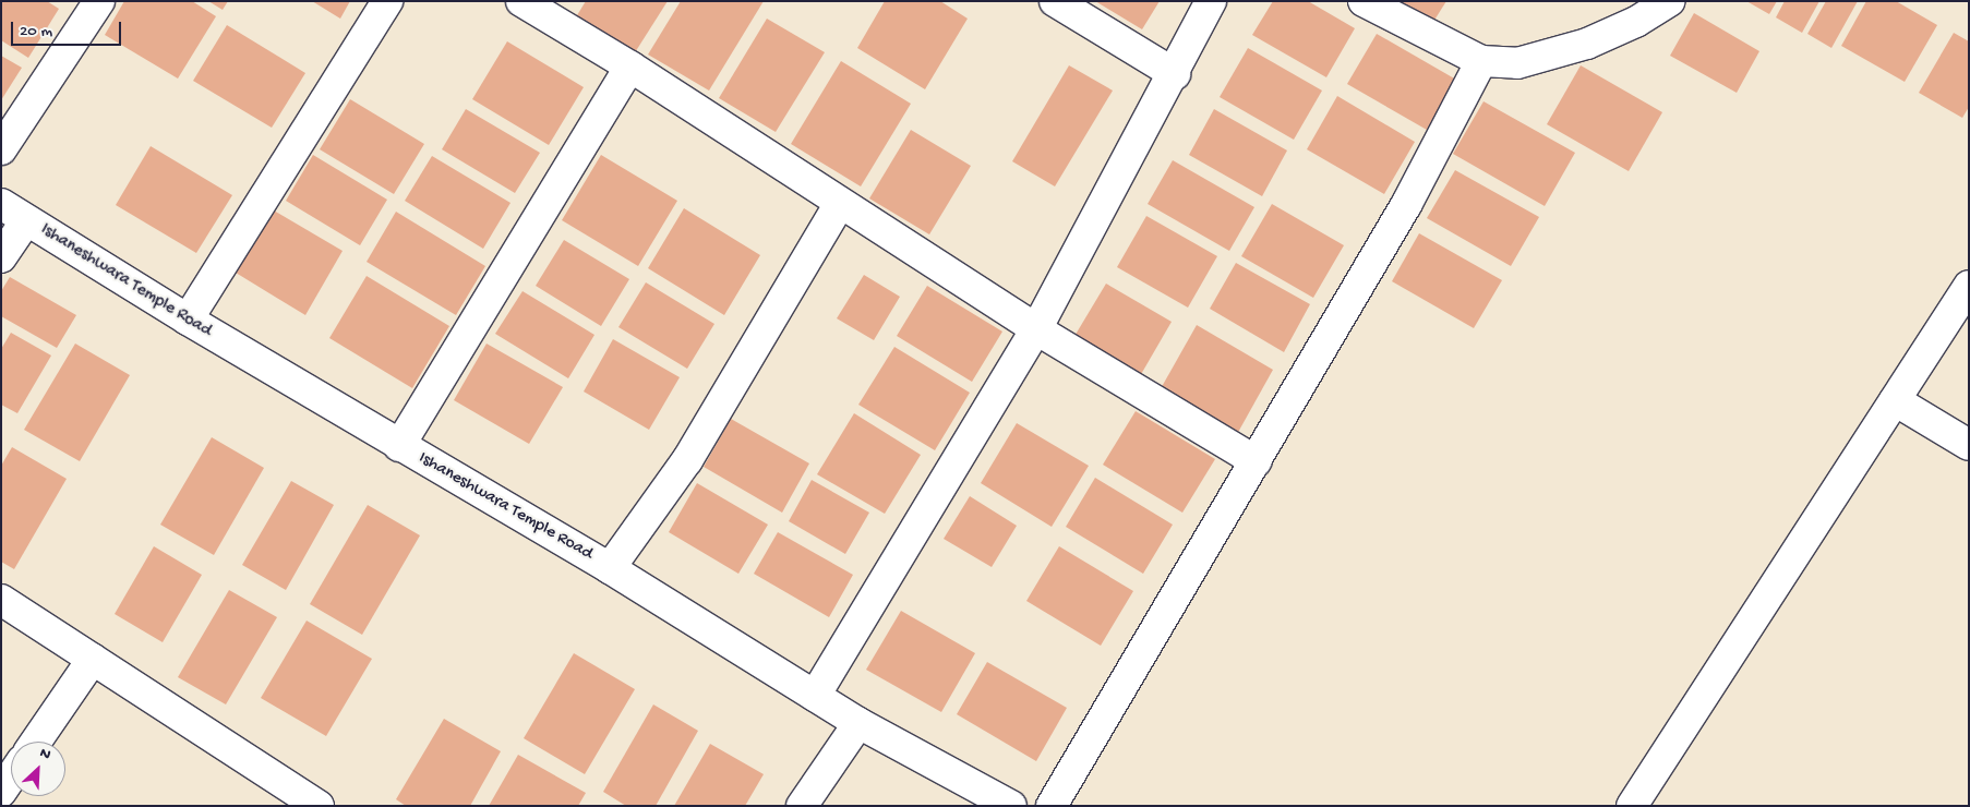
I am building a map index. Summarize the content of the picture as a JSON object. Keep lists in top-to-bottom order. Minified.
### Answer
{"streets":{"street":["Ishaneshwara Temple Road"]},"scale_bar":"20 m","north":"top right"}
